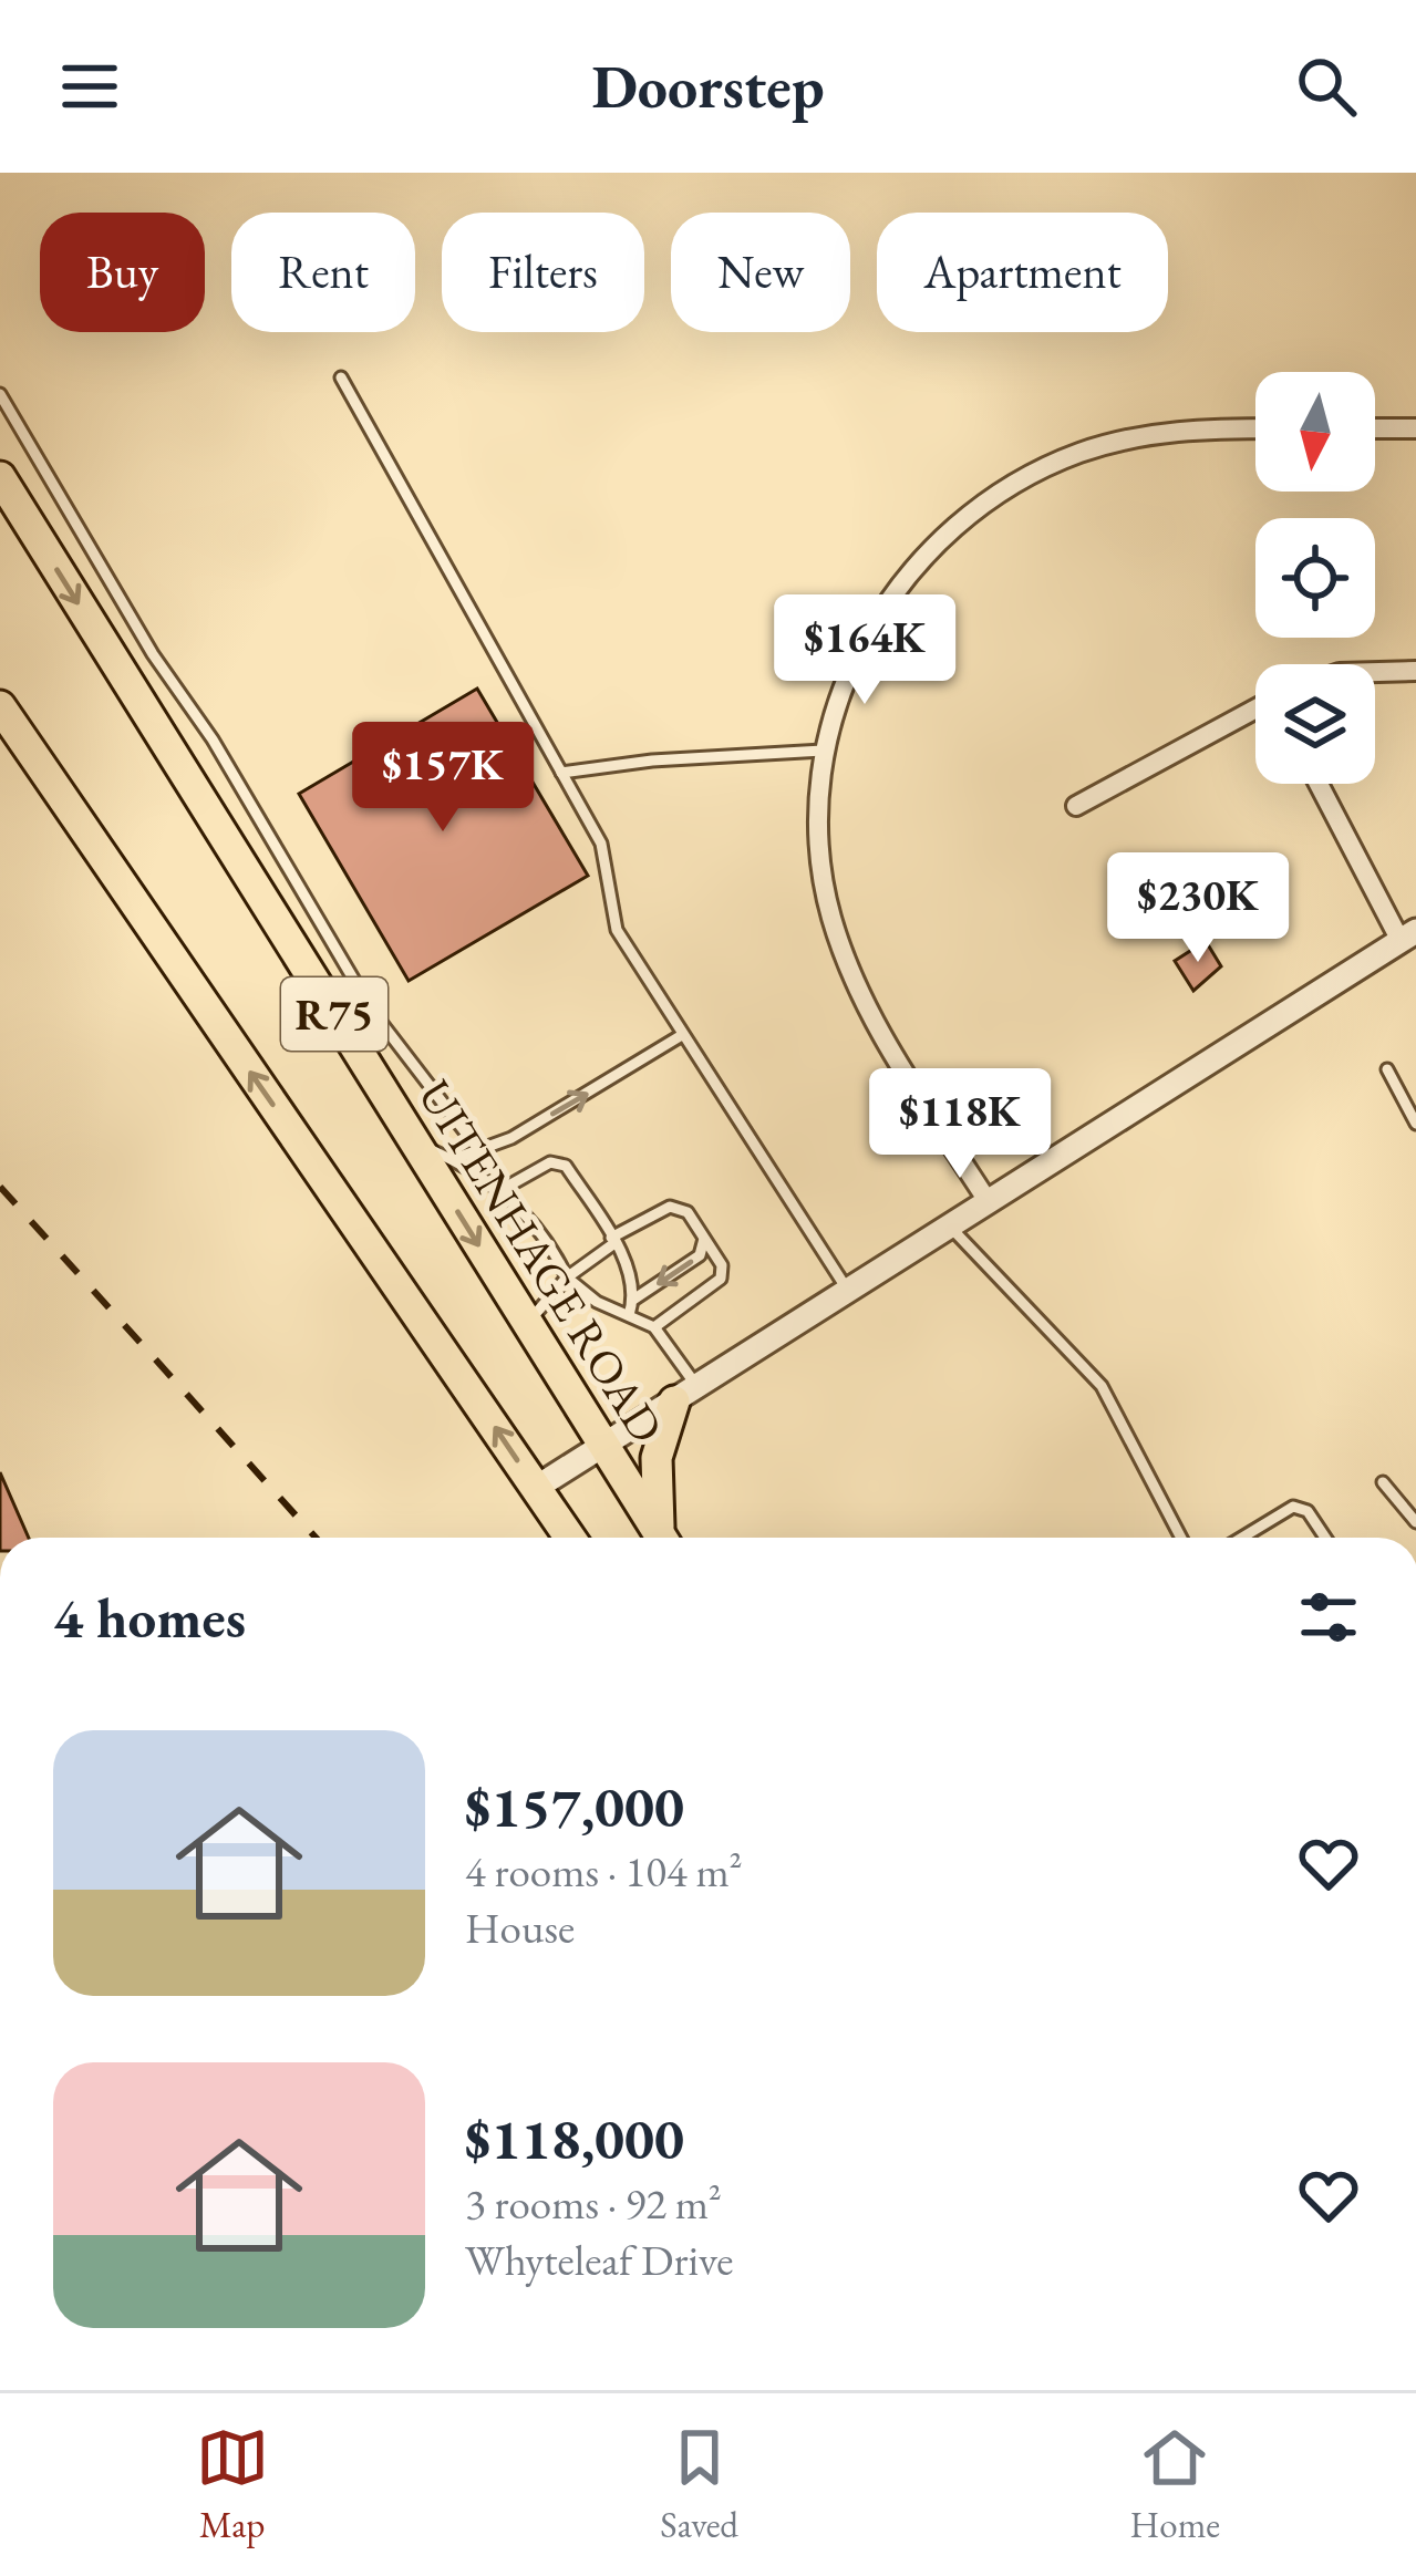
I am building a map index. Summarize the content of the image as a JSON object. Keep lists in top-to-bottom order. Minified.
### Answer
{"streets":{"main road":["R75","UITENHAGE ROAD"]},"north":"bottom","page":{"header":"Doorstep","chip":["Buy","Rent","Filters","New","Apartment"],"price":["$164K","$157K","$230K","$118K"],"heading":"4 homes","list":[{"name":"$157,000","note":"4 rooms · 104 m² · House"},{"name":"$118,000","note":"3 rooms · 92 m² · Whyteleaf Drive"}],"tabs":["Map","Saved","Home"]}}
